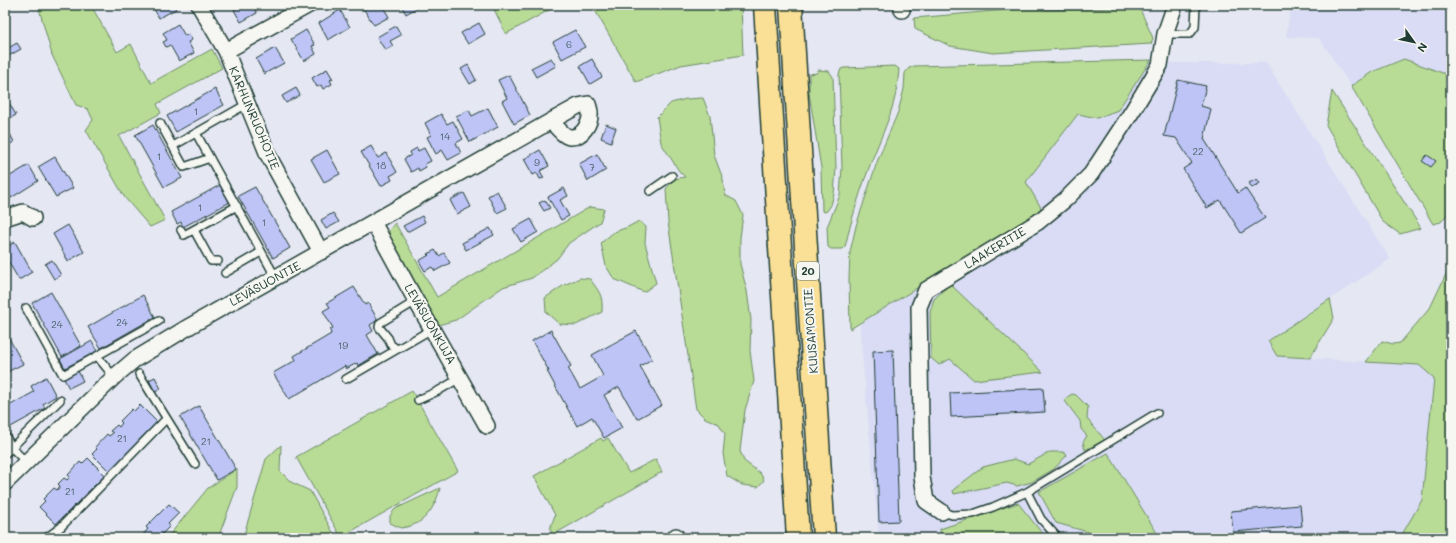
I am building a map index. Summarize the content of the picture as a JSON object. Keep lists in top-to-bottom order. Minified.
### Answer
{"streets":{"highway":["20","KUUSAMONTIE"],"street":["KARHUNRUOHOTIE","LAAKERITIE","LEVÄSUONTIE","LEVÄSUONKUJA"]},"crossings":[["KARHUNRUOHOTIE","LEVÄSUONTIE"],["LEVÄSUONTIE","LEVÄSUONKUJA"]],"house_numbers":["6","1","14","22","1","9","18","7","1","1","24","24","19","21","21","21"],"north":"bottom right"}
